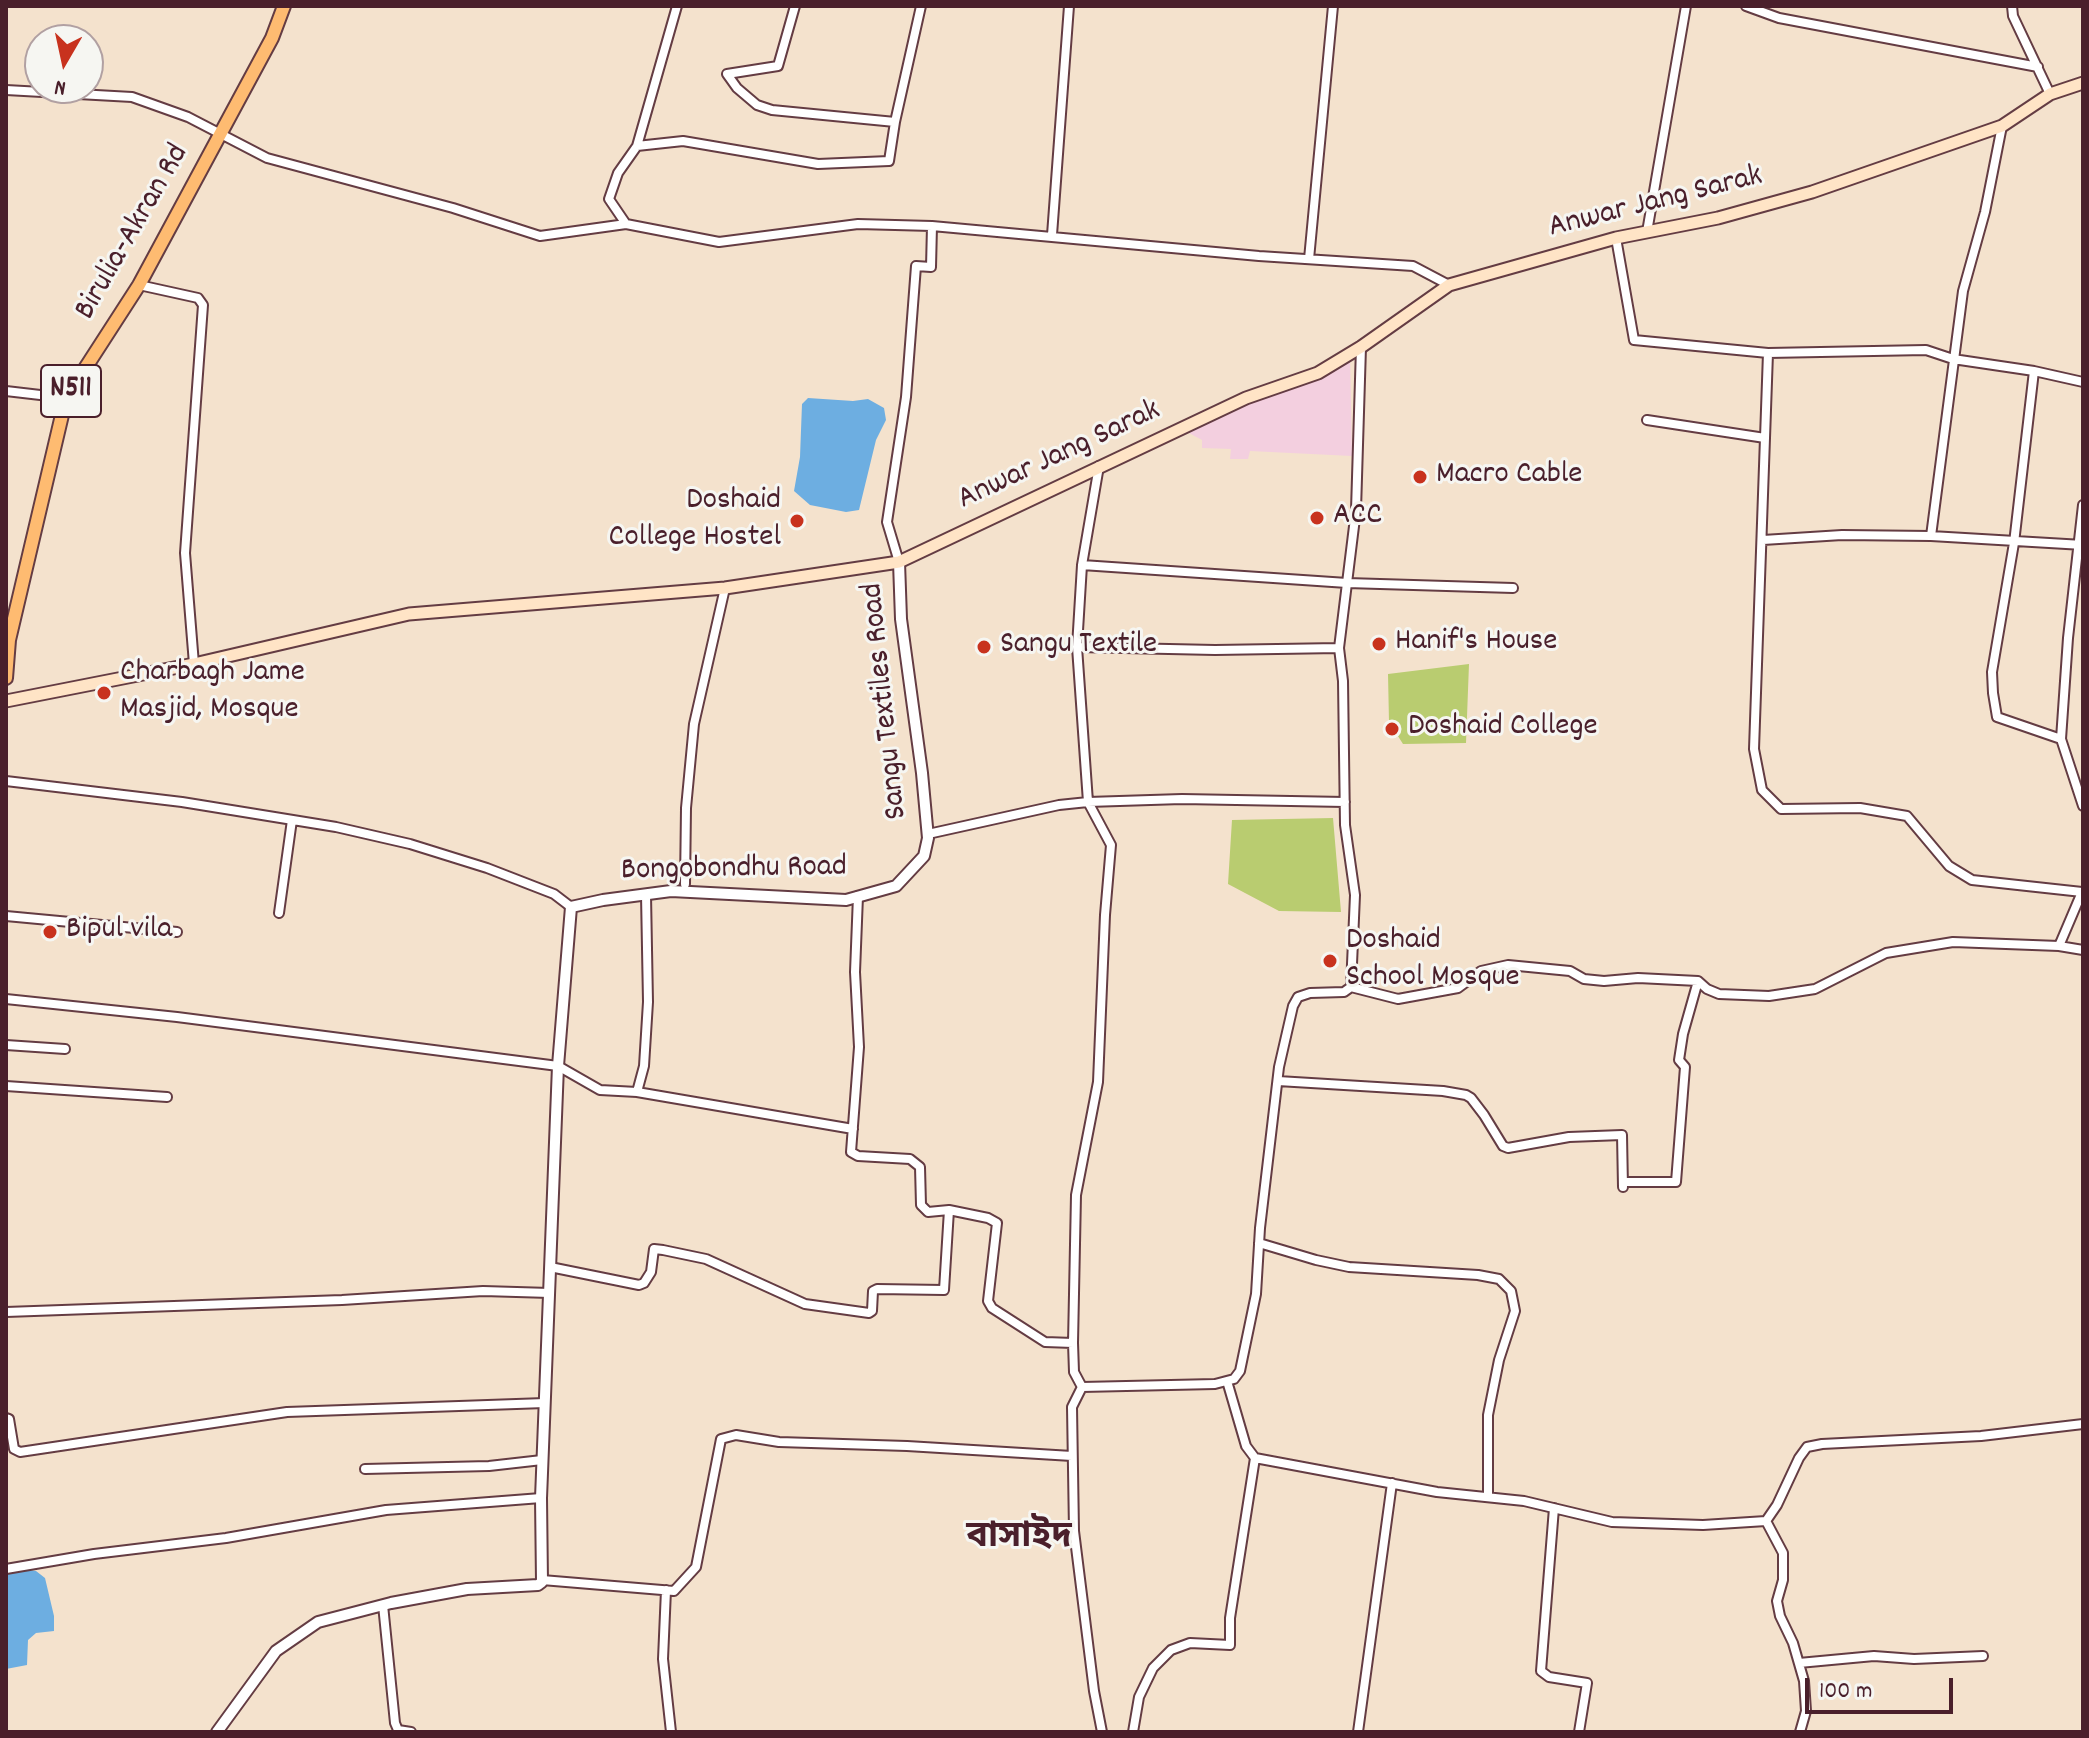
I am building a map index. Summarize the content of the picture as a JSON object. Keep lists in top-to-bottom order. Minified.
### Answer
{"streets":{"highway":["Birulia-Akran Rd","N511"],"main road":["Anwar Jang Sarak"],"street":["Sangu Textiles Road","Bongobondhu Road"]},"crossings":[["Anwar Jang Sarak","Sangu Textiles Road"],["Sangu Textiles Road","Bongobondhu Road"]],"districts":["বাসাইদ"],"places":["Macro Cable","ACC","Doshaid College Hostel","Hanif's House","Sangu Textile","Charbagh Jame Masjid, Mosque","Doshaid College","Bipul vila","Doshaid School Mosque"],"scale_bar":"100 m","north":"bottom"}
